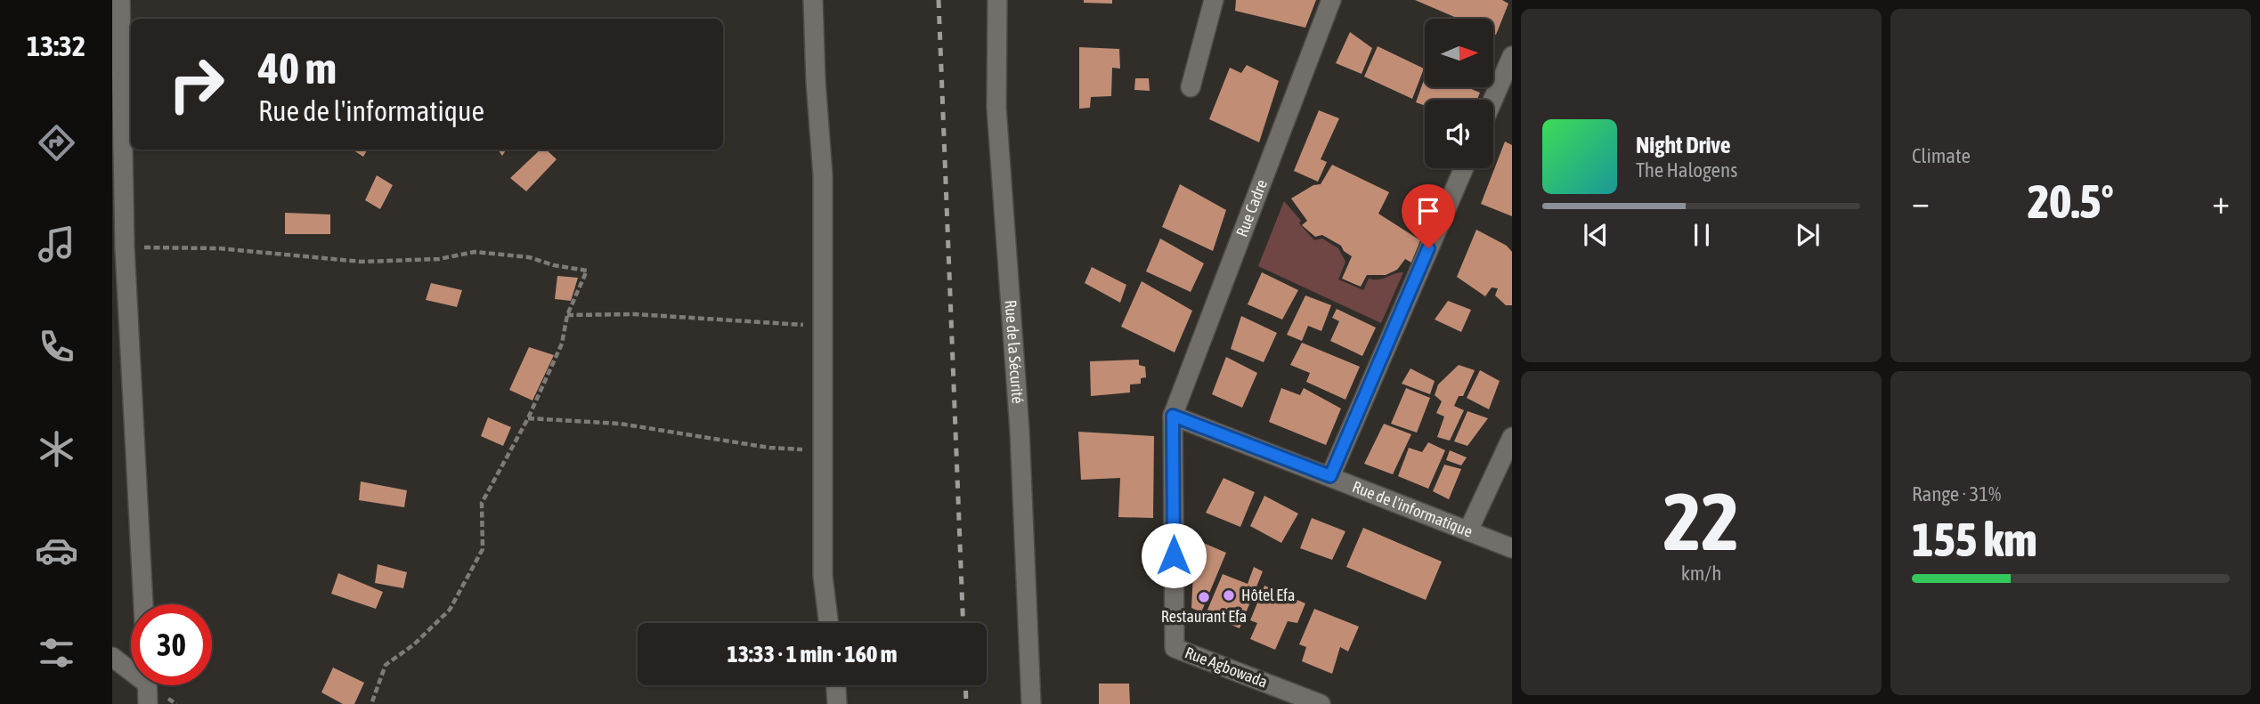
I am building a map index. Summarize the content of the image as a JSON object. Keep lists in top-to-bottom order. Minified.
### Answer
{"streets":{"street":["Rue Cadre","Rue de la Sécurité","Rue de l'informatique","Rue Agbowada"]},"crossings":[["Rue Cadre","Rue de l'informatique"],["Rue Cadre","Rue Agbowada"],["Rue de l'informatique","Rue Agbowada"]],"places":["Hôtel Efa","Restaurant Efa"],"north":"right","page":{"tabs":"13:32","tile":["Climate",["22","km/h"],["Range · 31%","155 km"]],"turn":["40 m","Rue de l'informatique"],"song":["Night Drive","The Halogens"],"heat":["−","20.5°","+"],"limit":"30","trip":"13:33 · 1 min · 160 m"}}
